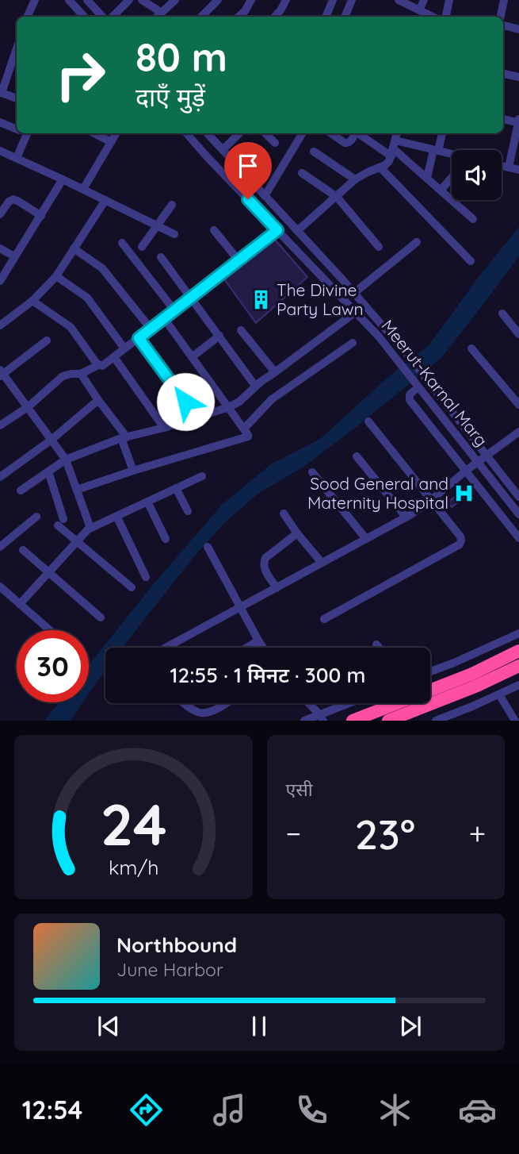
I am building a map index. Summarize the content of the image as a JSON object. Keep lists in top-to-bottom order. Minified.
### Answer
{"streets":{"street":["Meerut-Karnal Marg"]},"places":{"building":["The Divine Party Lawn"],"hospital":["Sood General and Maternity Hospital"]},"page":{"turn":["80 m","दाएँ मुड़ें"],"limit":"30","trip":"12:55 · 1 मिनट · 300 m","tile":"एसी","heat":["−","23°","+"],"song":["Northbound","June Harbor"],"tabs":"12:54","gauge":["24","km/h"]}}
